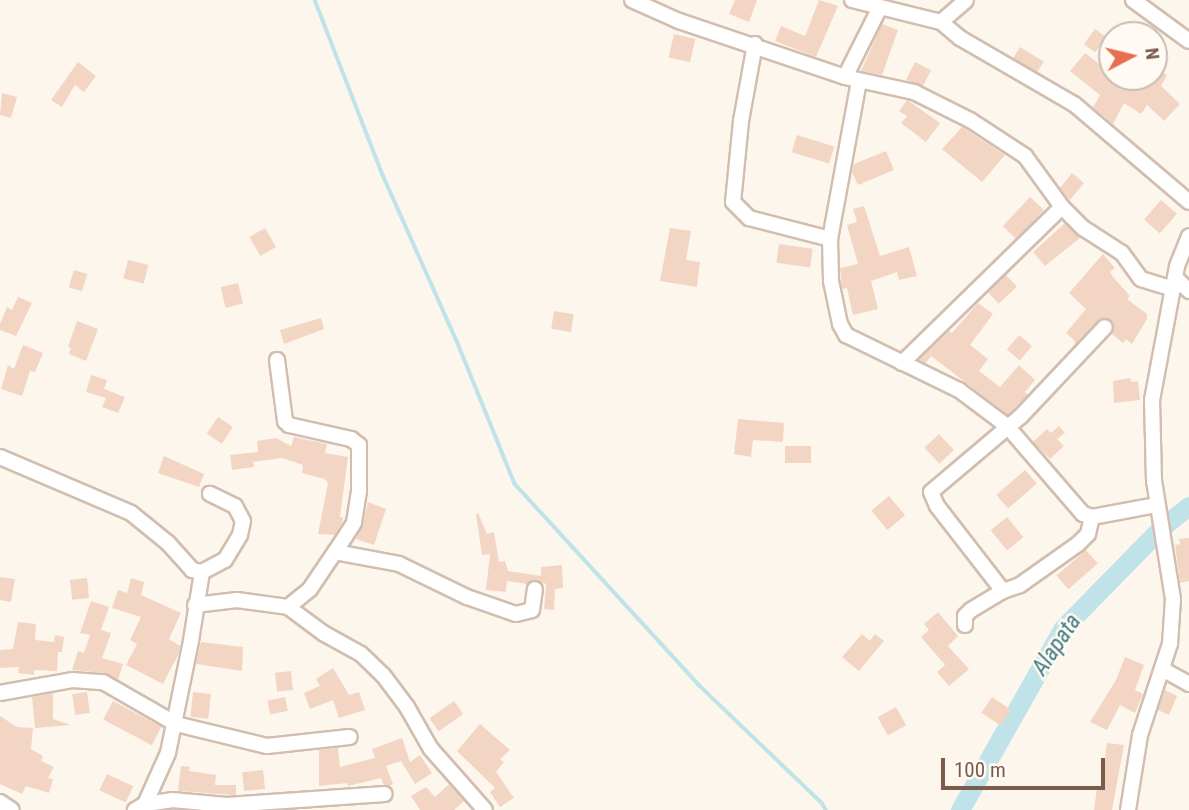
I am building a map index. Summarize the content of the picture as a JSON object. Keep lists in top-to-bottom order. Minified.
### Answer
{"water":["Alapata"],"scale_bar":"100 m","north":"right"}
